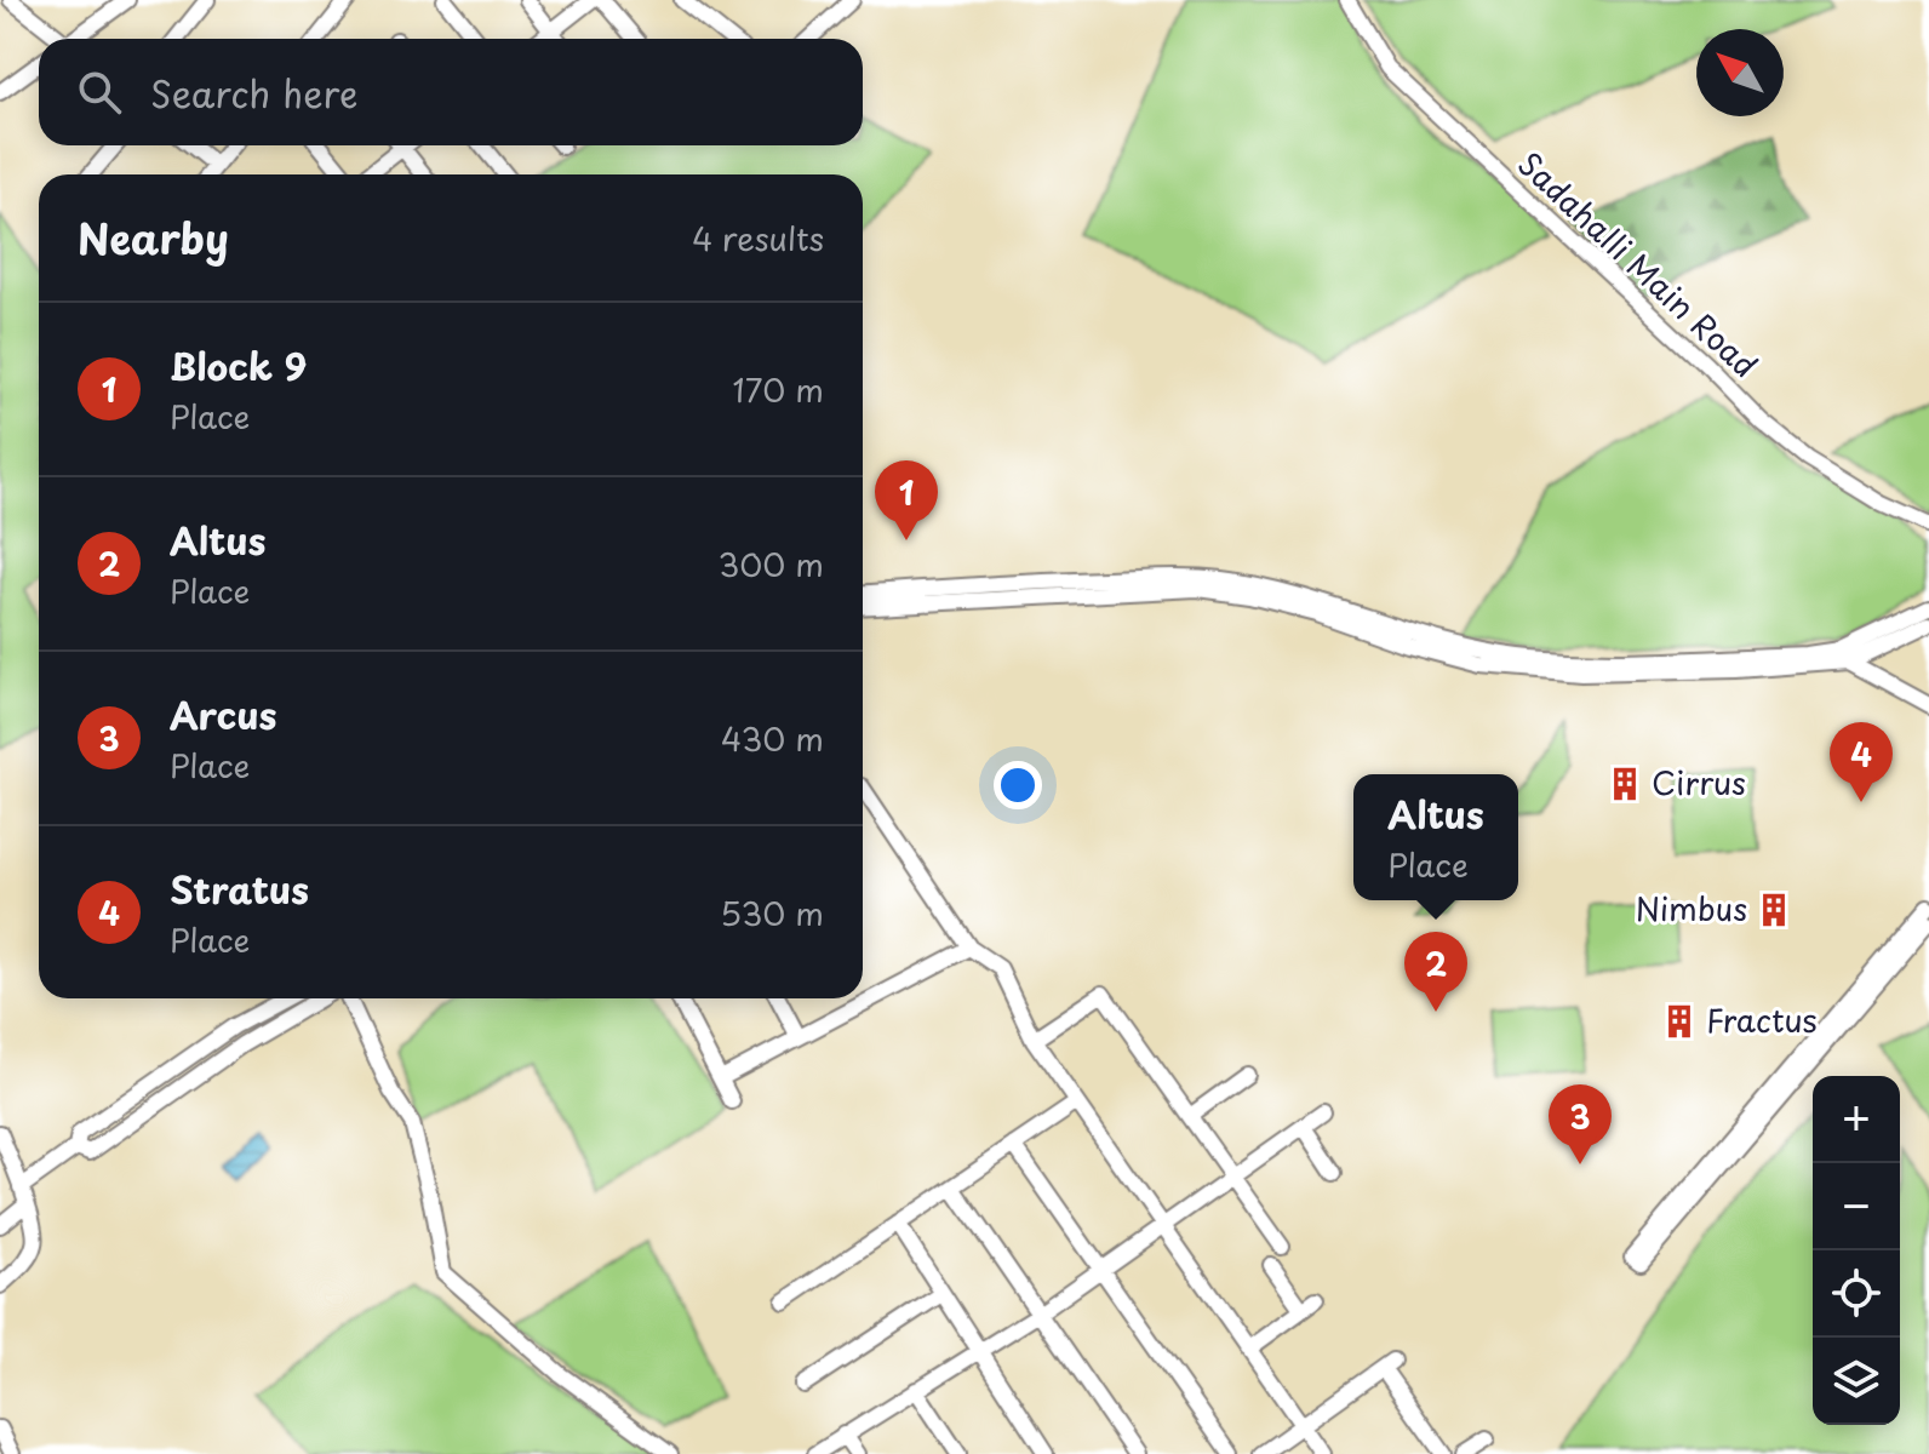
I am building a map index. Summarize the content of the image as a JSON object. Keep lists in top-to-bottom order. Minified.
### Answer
{"streets":{"street":["Sadahalli Main Road"]},"places":{"building":["Cirrus","Nimbus","Fractus"]},"north":"top left","page":{"search":"Search here","heading":["Nearby","4 results"],"list":[{"mark":"1","name":"Block 9","note":"Place","value":"170 m"},{"mark":"2","name":"Altus","note":"Place","value":"300 m"},{"mark":"3","name":"Arcus","note":"Place","value":"430 m"},{"mark":"4","name":"Stratus","note":"Place","value":"530 m"}],"pins":["1","4","2","3"],"popup":["Altus","Place"],"map_buttons":["+","−"]}}
